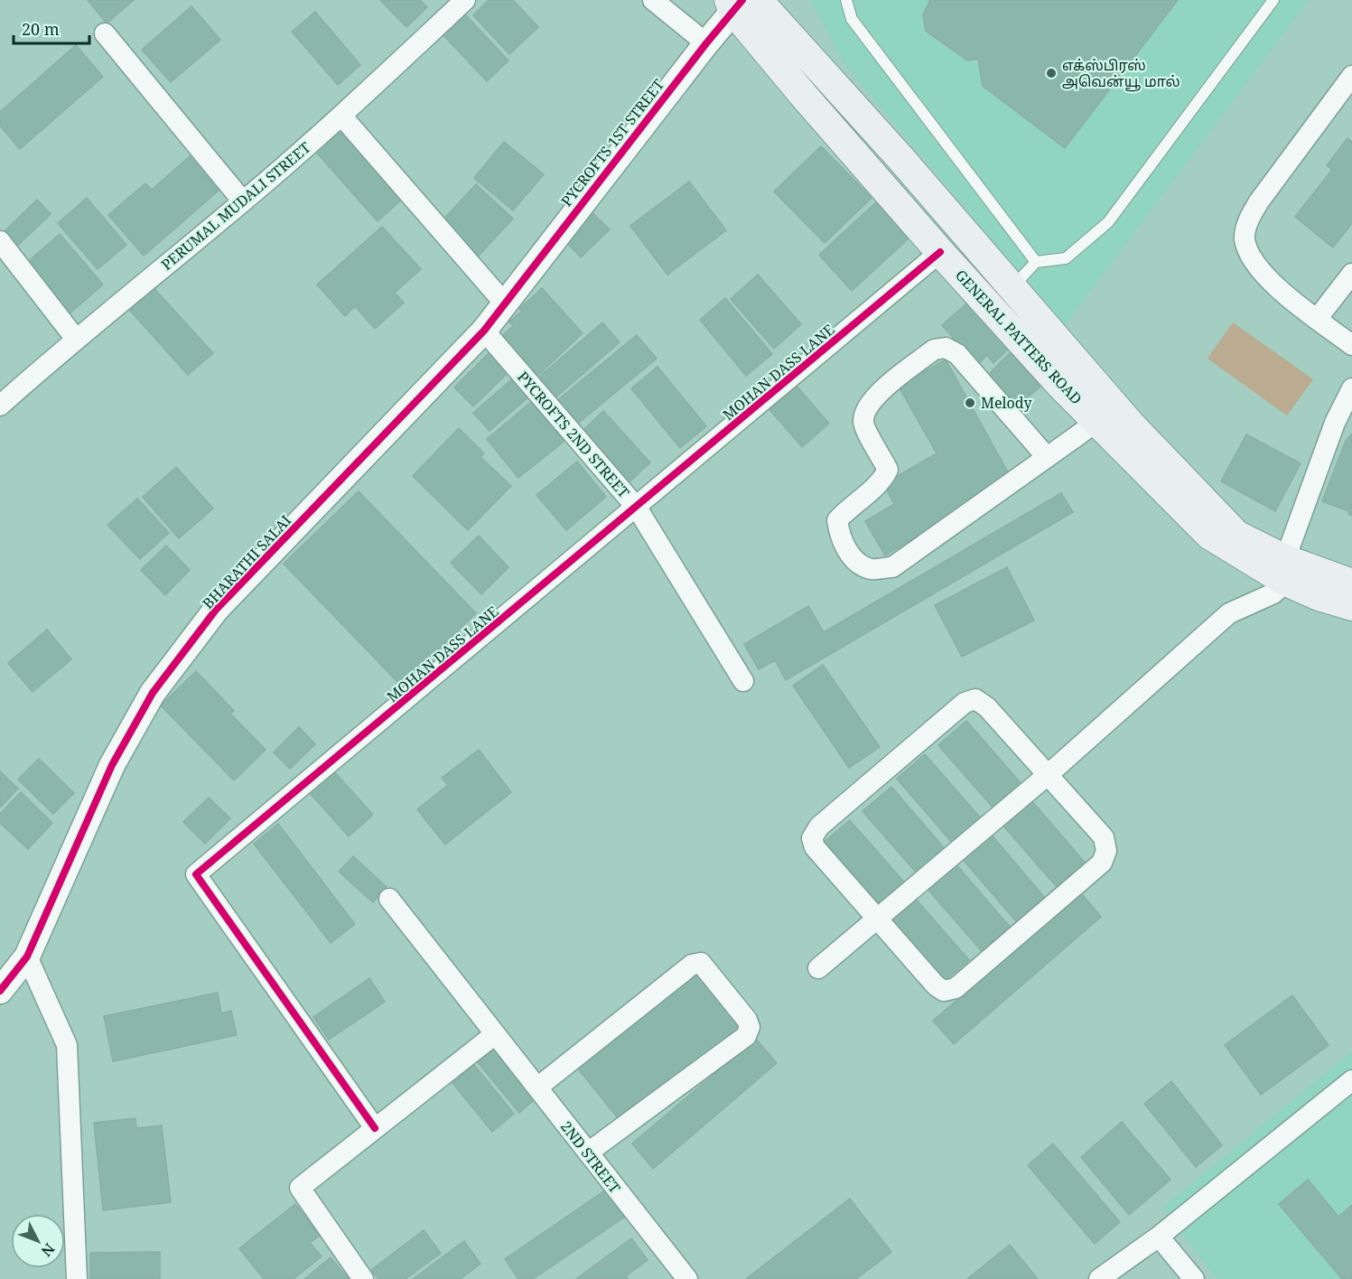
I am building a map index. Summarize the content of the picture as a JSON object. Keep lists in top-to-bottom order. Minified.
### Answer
{"streets":{"main road":["GENERAL PATTERS ROAD"],"street":["PYCROFTS 1ST STREET","PERUMAL MUDALI STREET","MOHAN DASS LANE","PYCROFTS 2ND STREET","BHARATHI SALAI","2ND STREET"]},"crossings":[["PYCROFTS 1ST STREET","GENERAL PATTERS ROAD"],["PYCROFTS 1ST STREET","BHARATHI SALAI"],["GENERAL PATTERS ROAD","MOHAN DASS LANE"],["MOHAN DASS LANE","PYCROFTS 2ND STREET"],["PYCROFTS 2ND STREET","BHARATHI SALAI"]],"places":["எக்ஸ்பிரஸ் அவென்யூ மால்","Melody"],"scale_bar":"20 m","north":"bottom right"}
